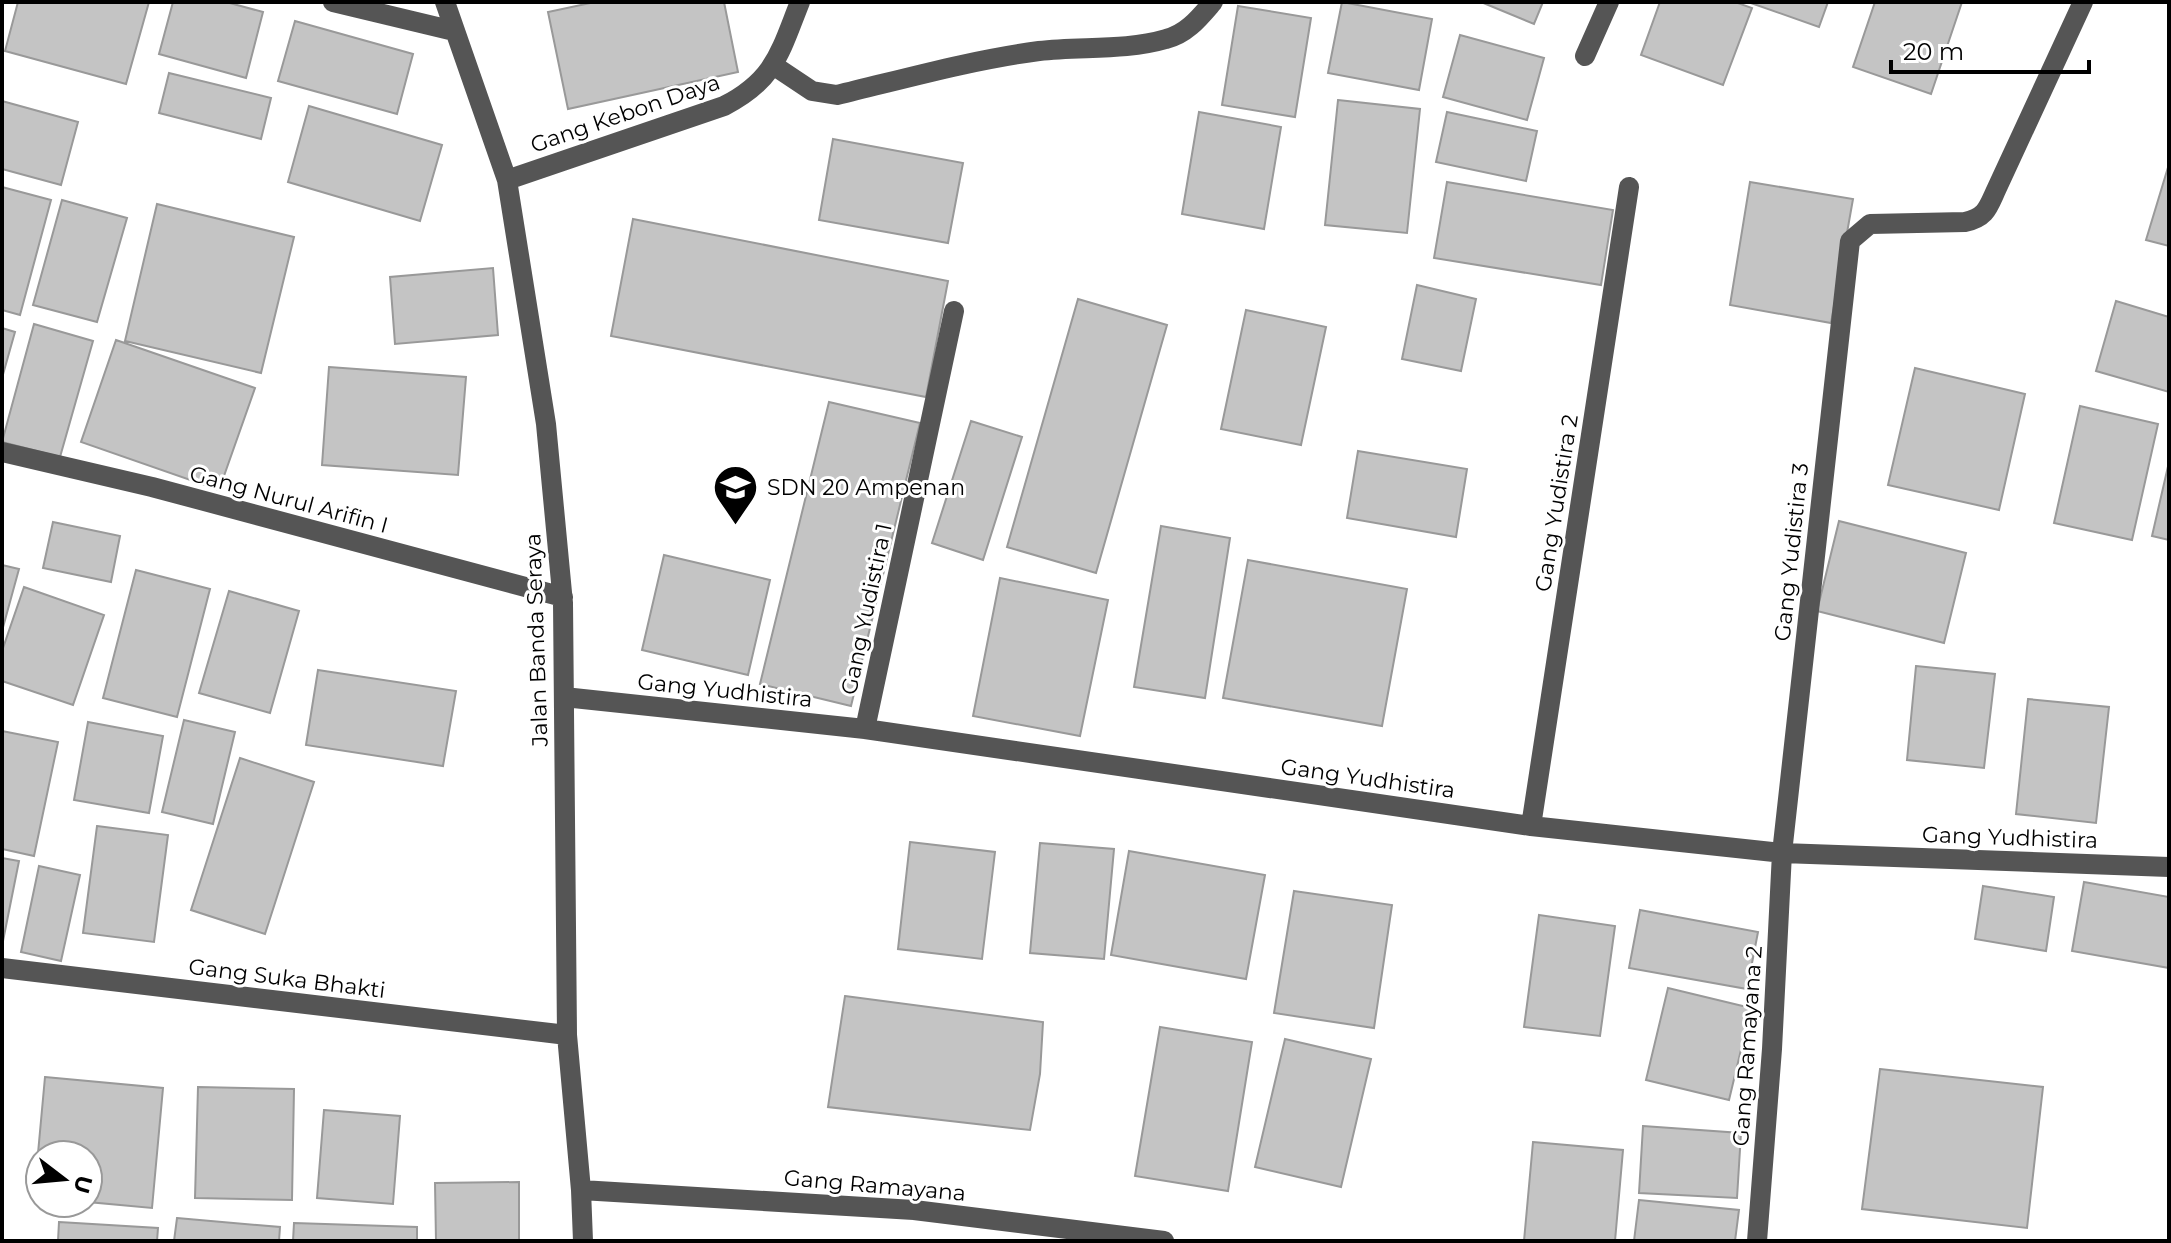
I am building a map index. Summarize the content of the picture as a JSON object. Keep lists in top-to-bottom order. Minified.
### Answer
{"streets":{"street":["Gang Kebon Daya","Gang Nurul Arifin I","Gang Yudistira 2","Gang Yudistira 3","Gang Yudistira 1","Jalan Banda Seraya","Gang Yudhistira","Gang Suka Bhakti","Gang Ramayana 2","Gang Ramayana"]},"crossings":[["Gang Kebon Daya","Jalan Banda Seraya"],["Gang Nurul Arifin I","Jalan Banda Seraya"],["Gang Yudistira 2","Gang Yudhistira"],["Gang Yudistira 3","Gang Yudhistira"],["Gang Yudistira 3","Gang Ramayana 2"],["Gang Yudistira 1","Gang Yudhistira"],["Jalan Banda Seraya","Gang Yudhistira"],["Jalan Banda Seraya","Gang Suka Bhakti"],["Jalan Banda Seraya","Gang Ramayana"],["Gang Yudhistira","Gang Ramayana 2"]],"places":{"school or university":["SDN 20 Ampenan"]},"scale_bar":"20 m","north":"right"}
